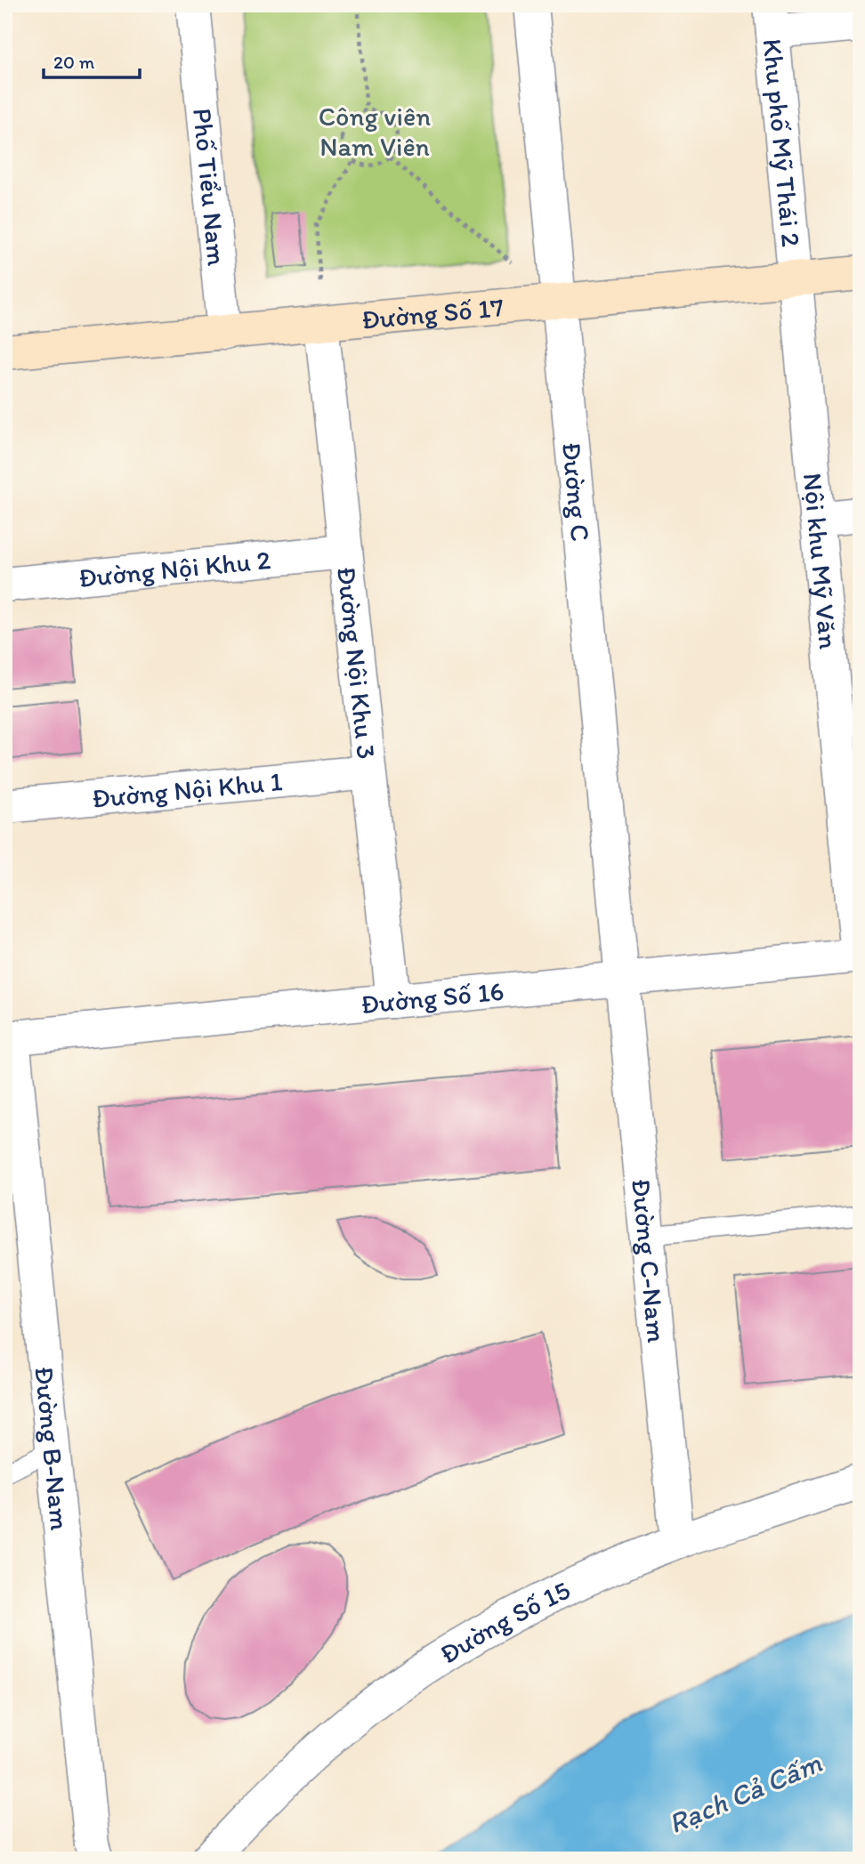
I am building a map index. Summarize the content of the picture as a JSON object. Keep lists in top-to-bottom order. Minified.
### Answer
{"streets":{"street":["Khu phố Mỹ Thái 2","Phố Tiểu Nam","Đường Số 17","Đường C","Nội khu Mỹ Văn","Đường Nội Khu 2","Đường Nội Khu 3","Đường Nội Khu 1","Đường Số 16","Đường C-Nam","Đường B-Nam","Đường Số 15"]},"crossings":[["Khu phố Mỹ Thái 2","Đường Số 17"],["Khu phố Mỹ Thái 2","Nội khu Mỹ Văn"],["Phố Tiểu Nam","Đường Số 17"],["Đường Số 17","Đường C"],["Đường Số 17","Nội khu Mỹ Văn"],["Đường Số 17","Đường Nội Khu 3"],["Đường C","Đường Số 16"],["Đường C","Đường C-Nam"],["Nội khu Mỹ Văn","Đường Số 16"],["Đường Nội Khu 2","Đường Nội Khu 3"],["Đường Nội Khu 3","Đường Nội Khu 1"],["Đường Nội Khu 3","Đường Số 16"],["Đường Số 16","Đường C-Nam"],["Đường Số 16","Đường B-Nam"],["Đường C-Nam","Đường Số 15"]],"water":["Rạch Cả Cấm"],"parks":["Công viên Nam Viên"],"scale_bar":"20 m"}
